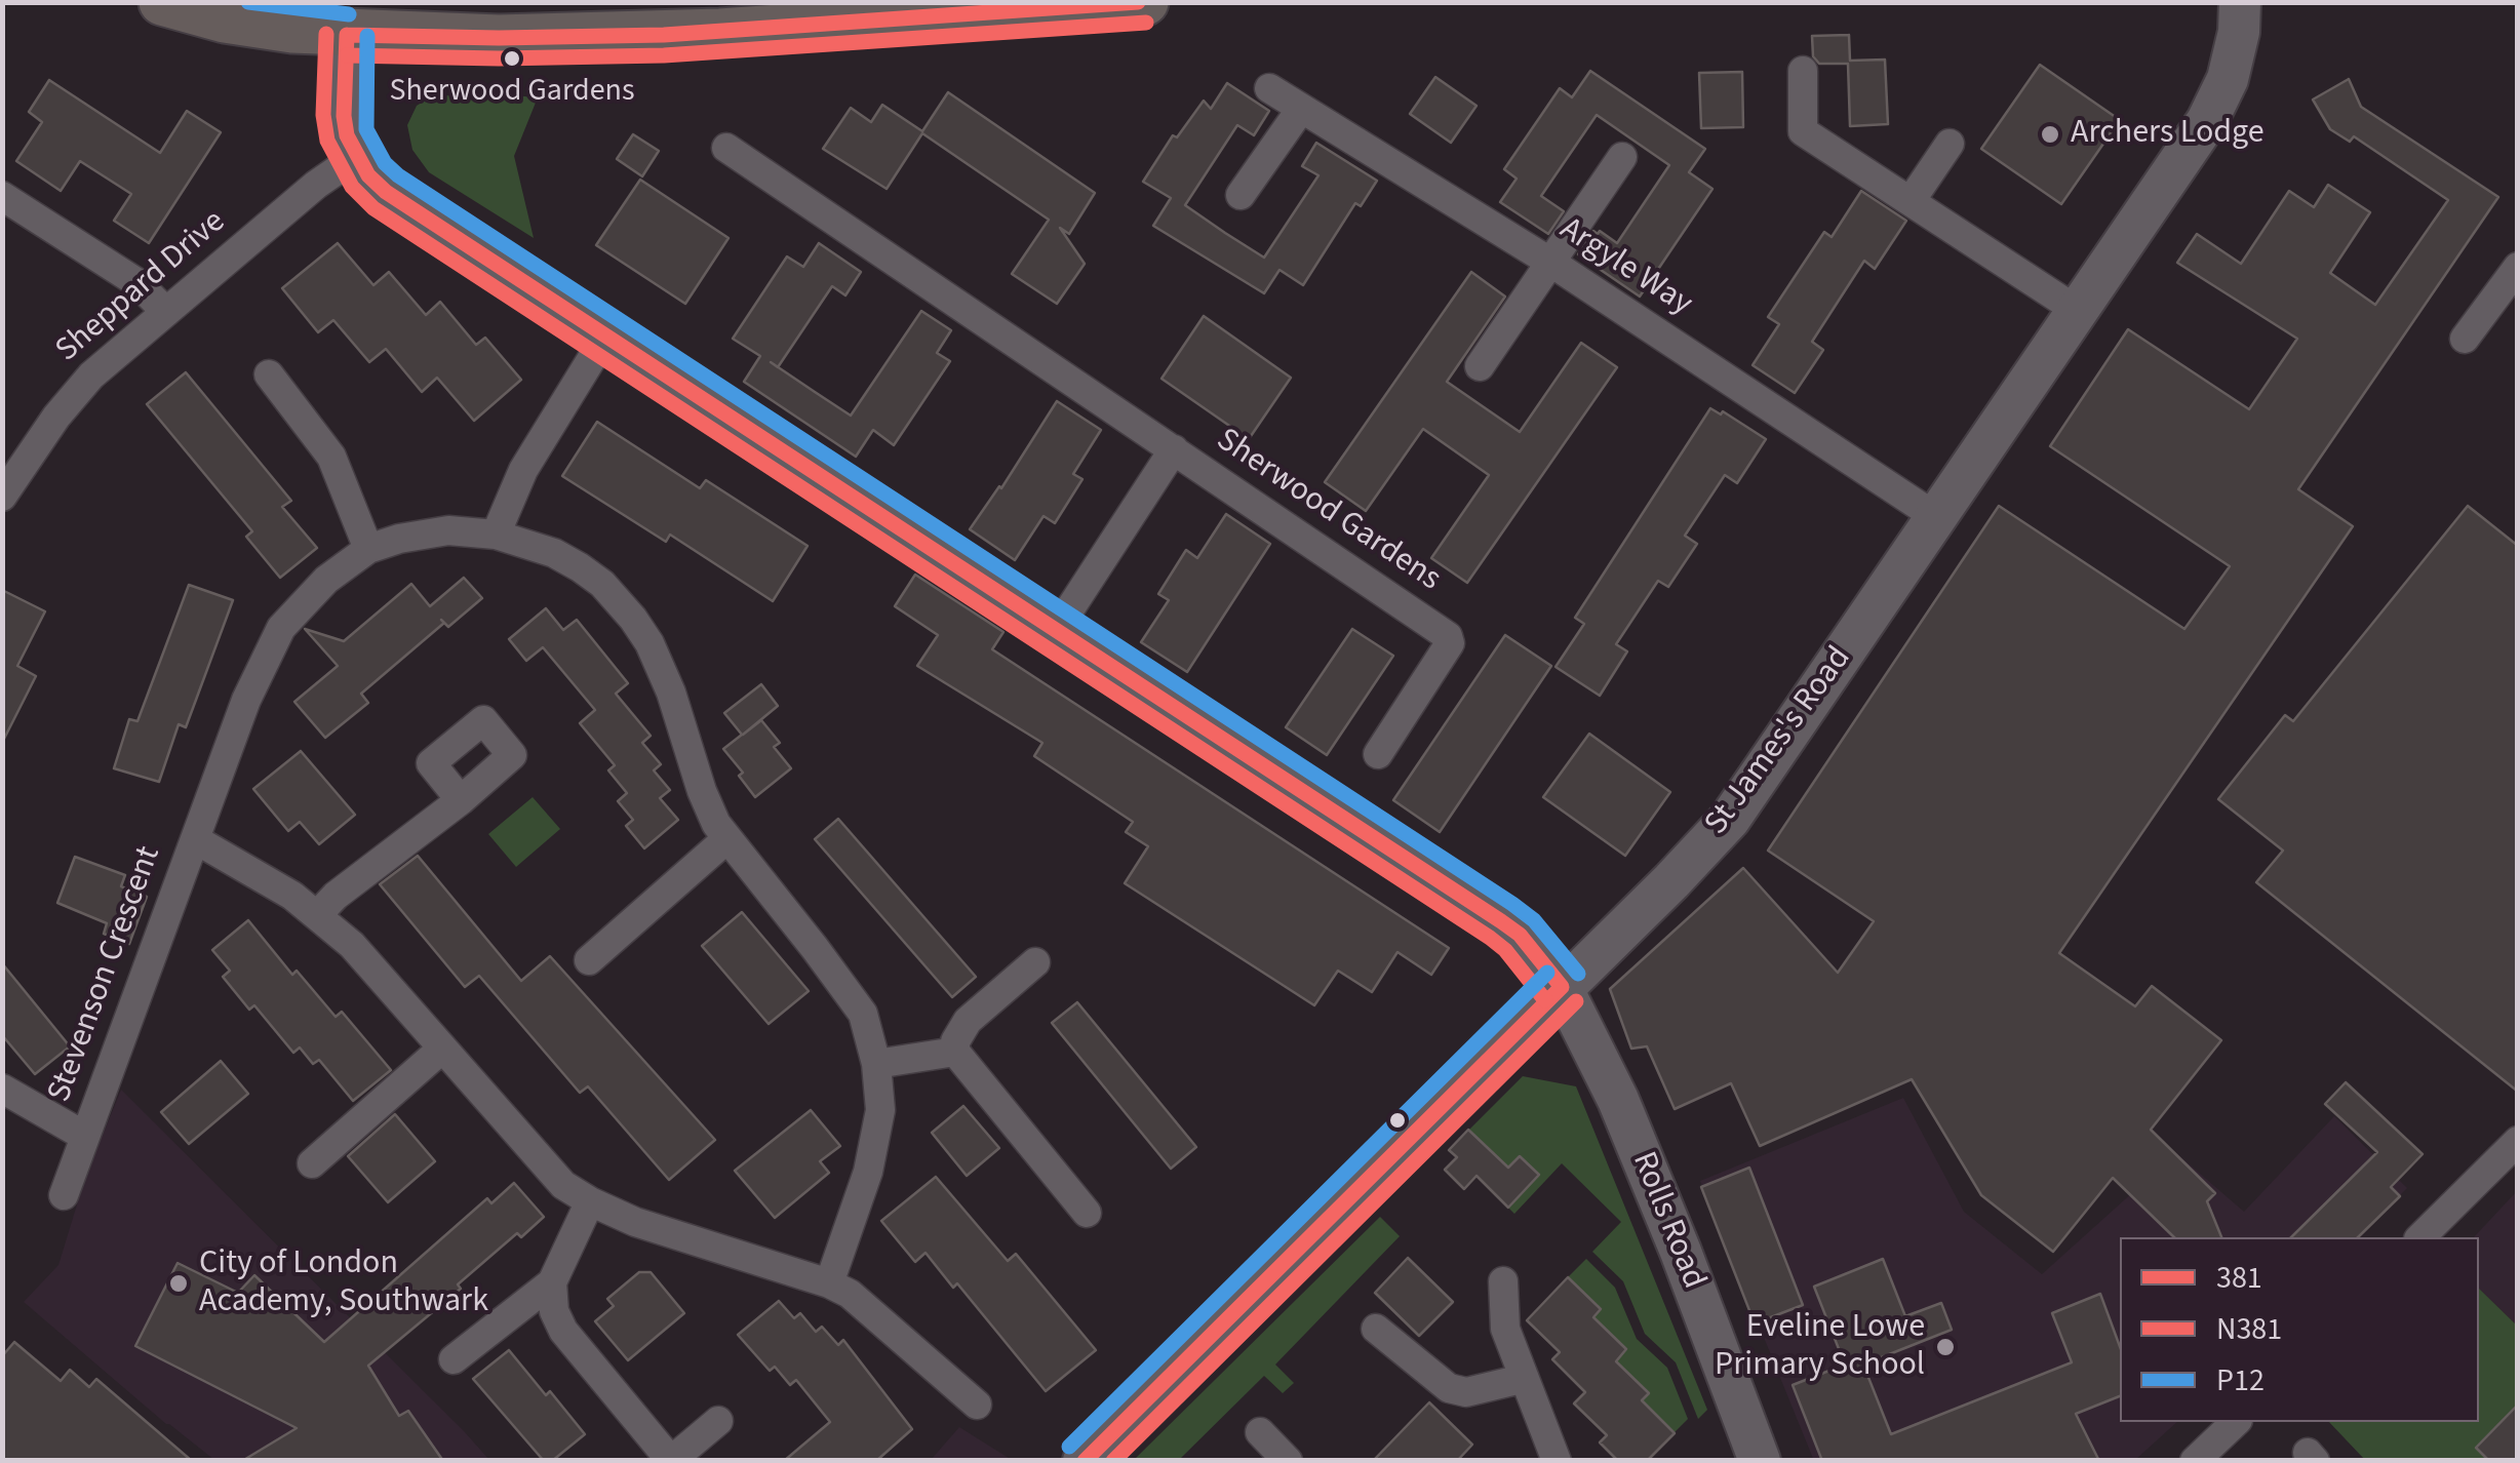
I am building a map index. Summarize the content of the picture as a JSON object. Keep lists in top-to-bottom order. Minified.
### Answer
{"streets":{"main road":["St James's Road","Rolls Road"],"street":["Argyle Way","Sheppard Drive","Sherwood Gardens","Stevenson Crescent"]},"crossings":[["Argyle Way","St James's Road"],["Sheppard Drive","Rolls Road"],["Sherwood Gardens","Rolls Road"],["St James's Road","Rolls Road"]],"places":["Sherwood Gardens","Archers Lodge","City of London Academy, Southwark","Eveline Lowe Primary School"],"lines":["transit line 381","transit line P12","transit line N381"],"legend":["381","N381","P12"]}
